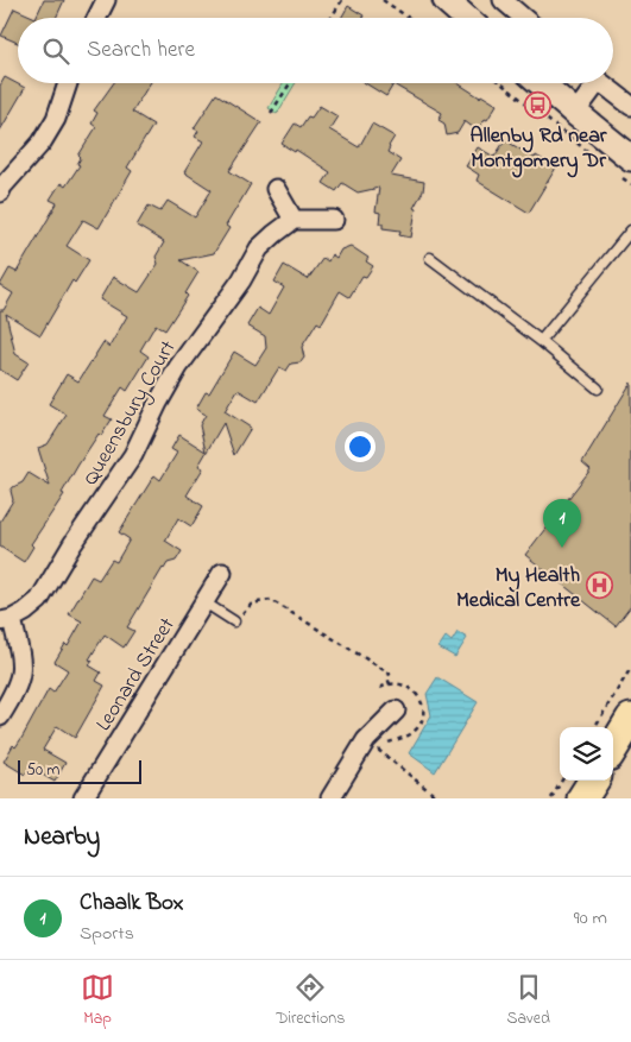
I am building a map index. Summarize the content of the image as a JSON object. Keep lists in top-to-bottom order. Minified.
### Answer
{"streets":{"street":["Queensbury Court","Leonard Street"]},"places":{"bus stop":["Allenby Rd near Montgomery Dr"],"hospital":["My Health Medical Centre"]},"scale_bar":"50 m","page":{"search":"Search here","pins":"1","scale":"50 m","heading":"Nearby","list":[{"mark":"1","name":"Chaalk Box","note":"Sports","value":"90 m"}],"nav":["Map","Directions","Saved"]}}
